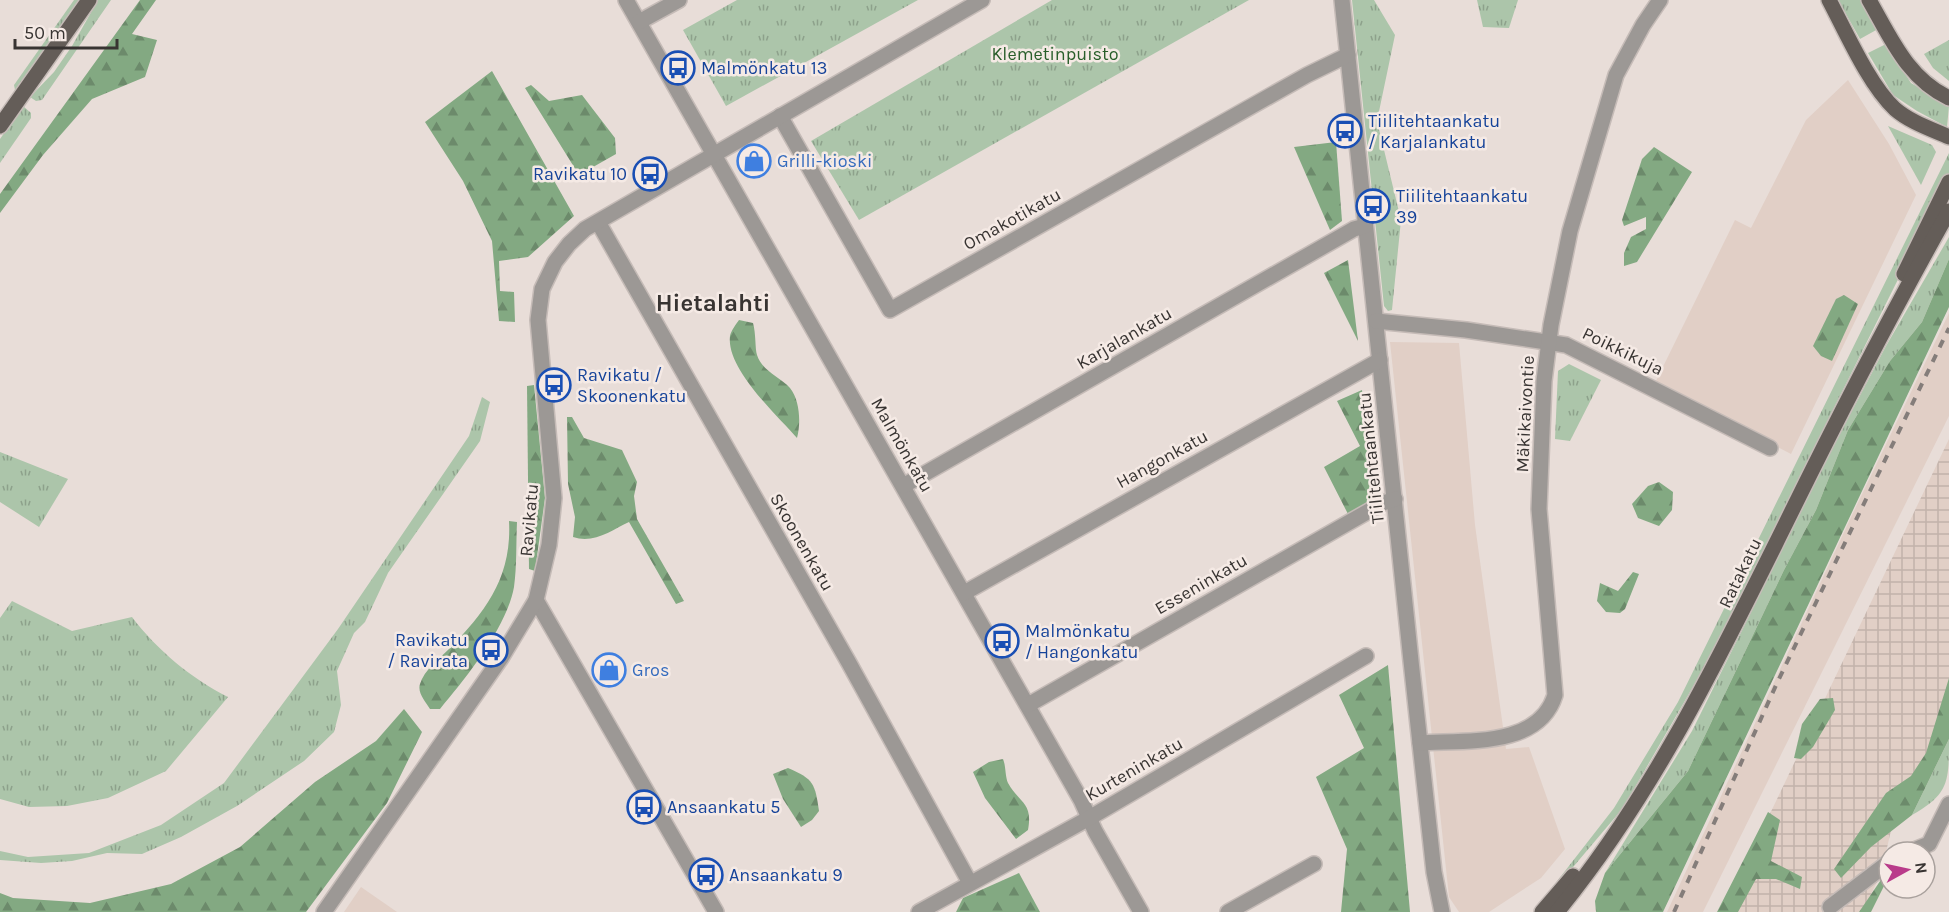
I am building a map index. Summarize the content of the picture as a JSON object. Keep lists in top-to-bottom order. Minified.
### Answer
{"streets":{"main road":["Ratakatu"],"street":["Omakotikatu","Karjalankatu","Poikkikuja","Mäkikaivontie","Malmönkatu","Tiilitehtaankatu","Hangonkatu","Ravikatu","Skoonenkatu","Esseninkatu","Kurteninkatu"]},"crossings":[["Omakotikatu","Tiilitehtaankatu"],["Omakotikatu","Ravikatu"],["Karjalankatu","Malmönkatu"],["Karjalankatu","Tiilitehtaankatu"],["Poikkikuja","Mäkikaivontie"],["Poikkikuja","Tiilitehtaankatu"],["Mäkikaivontie","Tiilitehtaankatu"],["Malmönkatu","Hangonkatu"],["Malmönkatu","Ravikatu"],["Malmönkatu","Esseninkatu"],["Malmönkatu","Kurteninkatu"],["Tiilitehtaankatu","Hangonkatu"],["Tiilitehtaankatu","Esseninkatu"],["Ravikatu","Skoonenkatu"],["Skoonenkatu","Kurteninkatu"]],"districts":["Hietalahti"],"parks":["Klemetinpuisto"],"places":{"bus stop":["Malmönkatu 13","Tiilitehtaankatu / Karjalankatu","Ravikatu 10","Tiilitehtaankatu 39","Ravikatu / Skoonenkatu","Malmönkatu / Hangonkatu","Ravikatu / Ravirata","Ansaankatu 5","Ansaankatu 9"],"shop":["Grilli-kioski","Gros"]},"scale_bar":"50 m","north":"right"}
